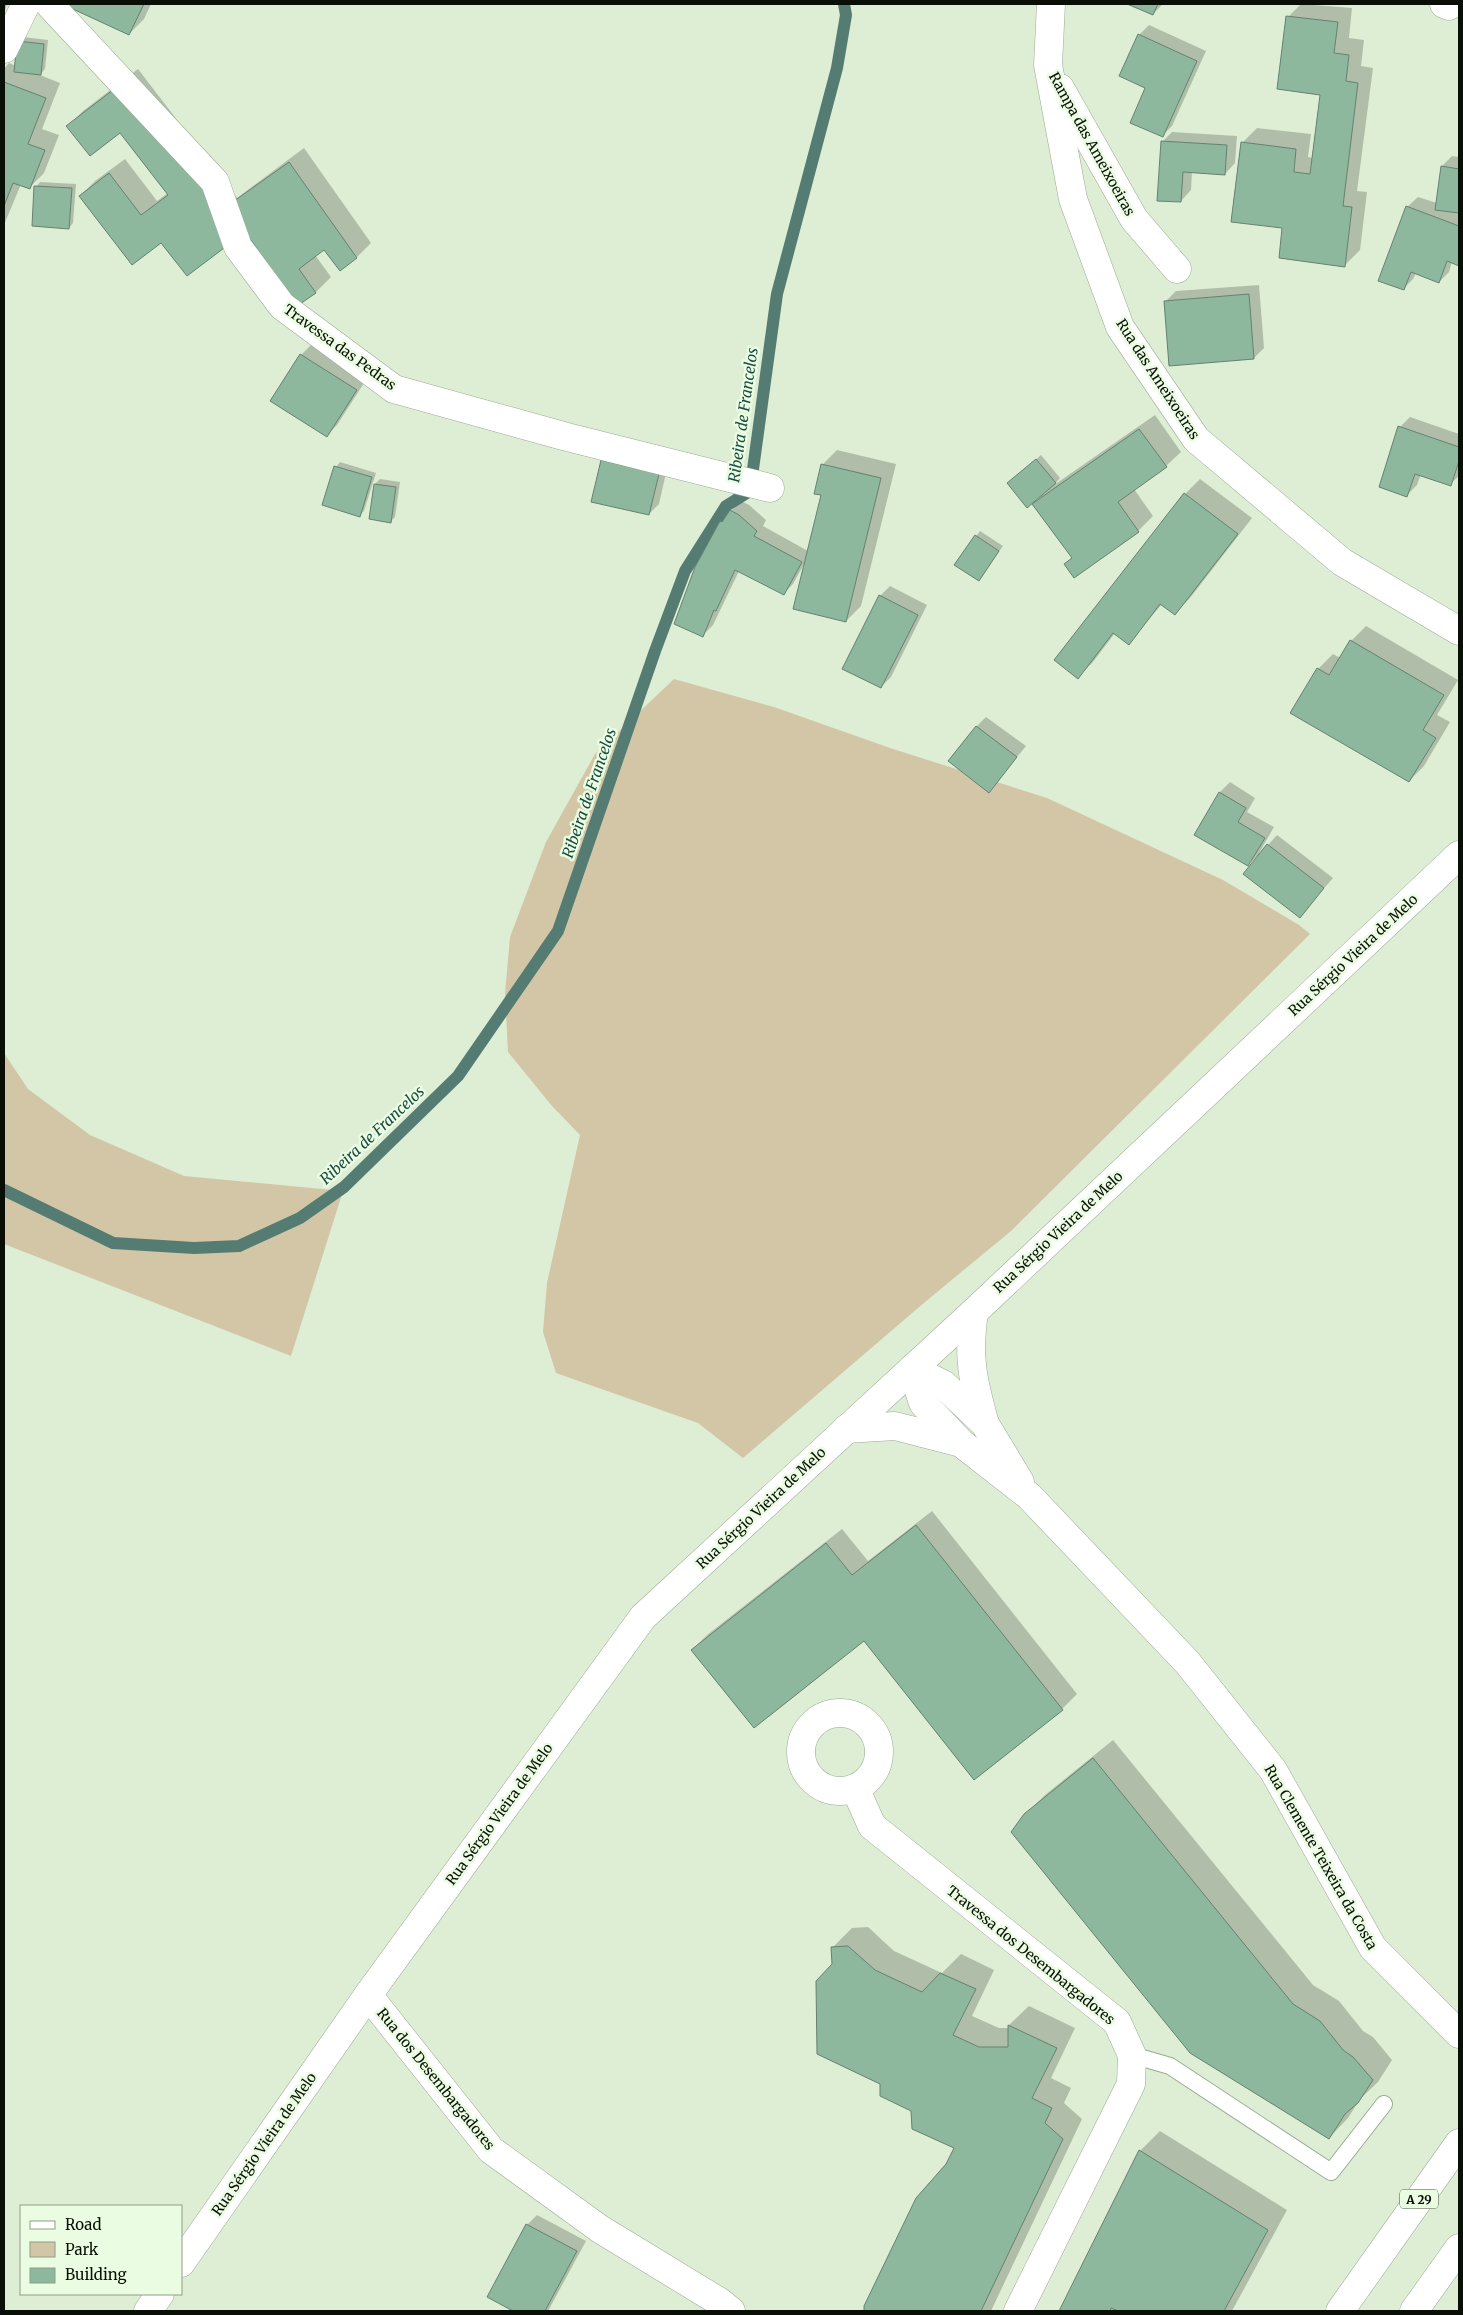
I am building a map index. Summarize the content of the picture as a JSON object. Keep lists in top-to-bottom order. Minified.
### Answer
{"streets":{"main road":["Rampa das Ameixoeiras","Travessa das Pedras","Rua das Ameixoeiras","Rua Sérgio Vieira de Melo","Rua Clemente Teixeira da Costa","Travessa dos Desembargadores","Rua dos Desembargadores","A 29"]},"crossings":[["Rampa das Ameixoeiras","Rua das Ameixoeiras"],["Rua Sérgio Vieira de Melo","Rua Clemente Teixeira da Costa"],["Rua Sérgio Vieira de Melo","Rua dos Desembargadores"]],"water":["Ribeira de Francelos"],"legend":["Road","Park","Building"]}
